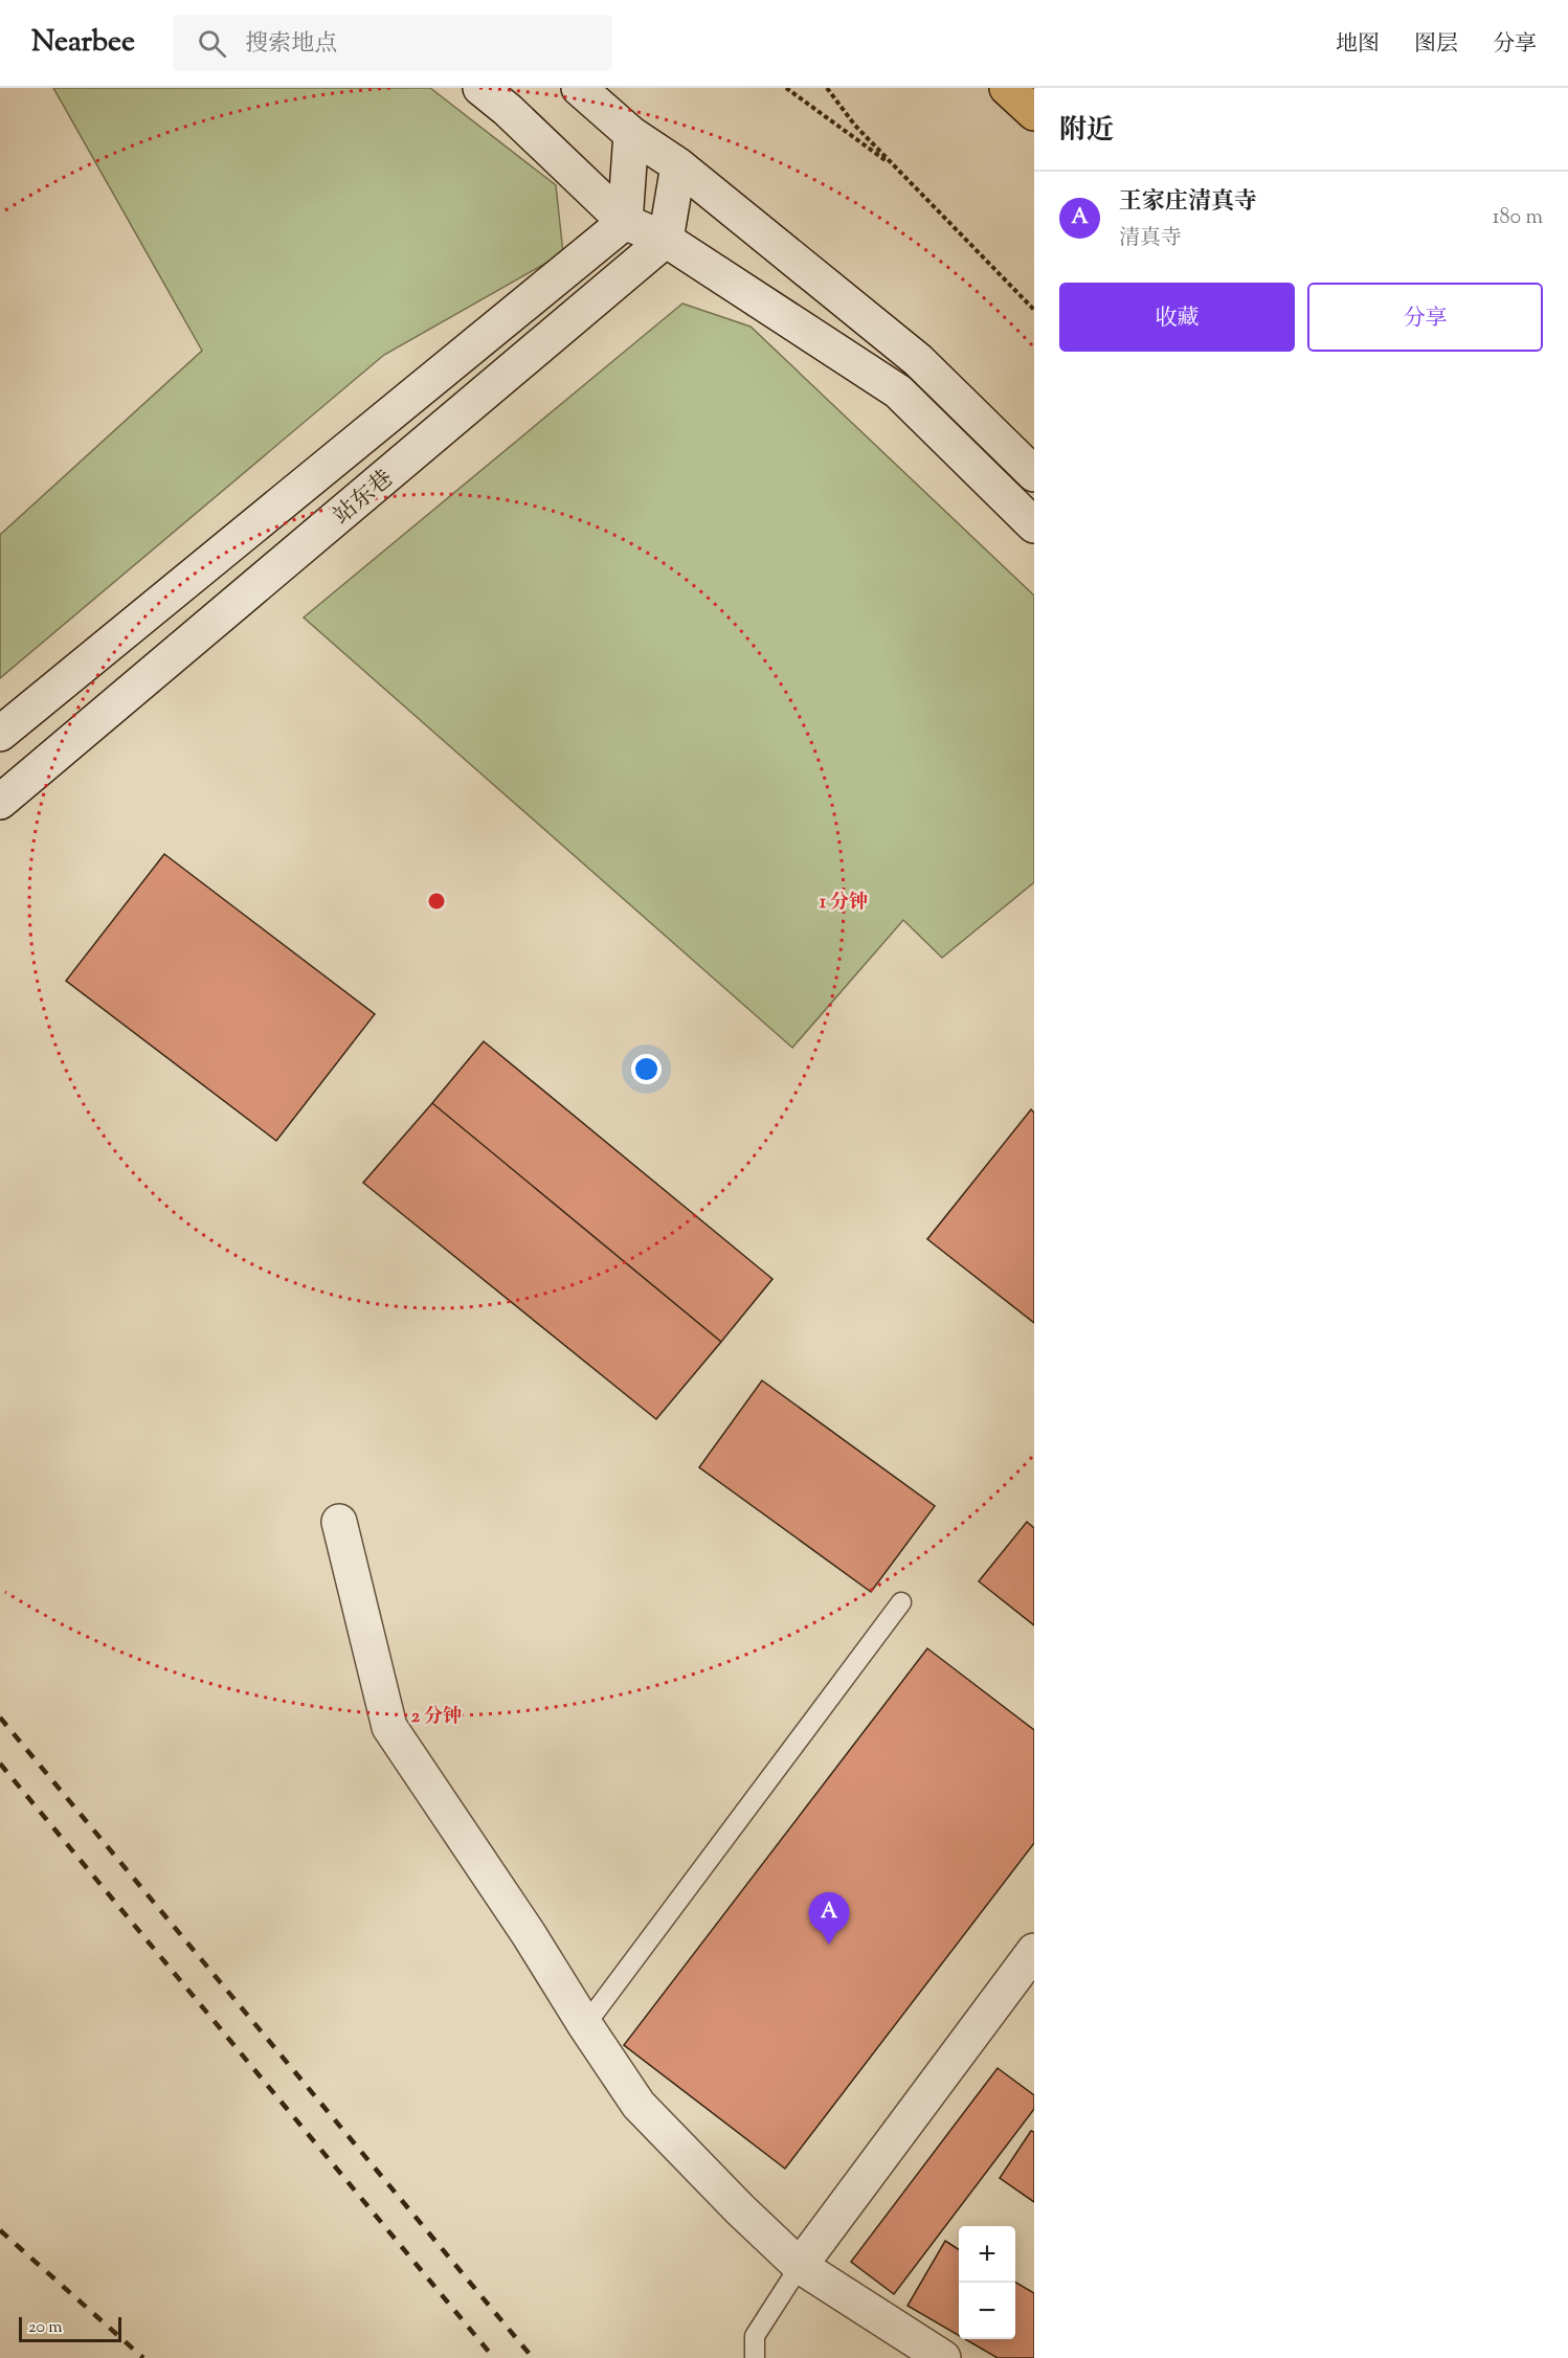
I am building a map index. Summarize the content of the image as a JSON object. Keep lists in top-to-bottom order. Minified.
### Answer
{"streets":{"main road":["站东巷"]},"scale_bar":"20 m","page":{"header":"Nearbee","search":"搜索地点","nav":["地图","图层","分享"],"heading":"附近","list":[{"mark":"A","name":"王家庄清真寺","note":"清真寺","value":"180 m"}],"buttons":["收藏","分享"],"pins":"A","map_buttons":["+","−"],"scale":"20 m"},"rings":["1 分钟","2 分钟"]}
